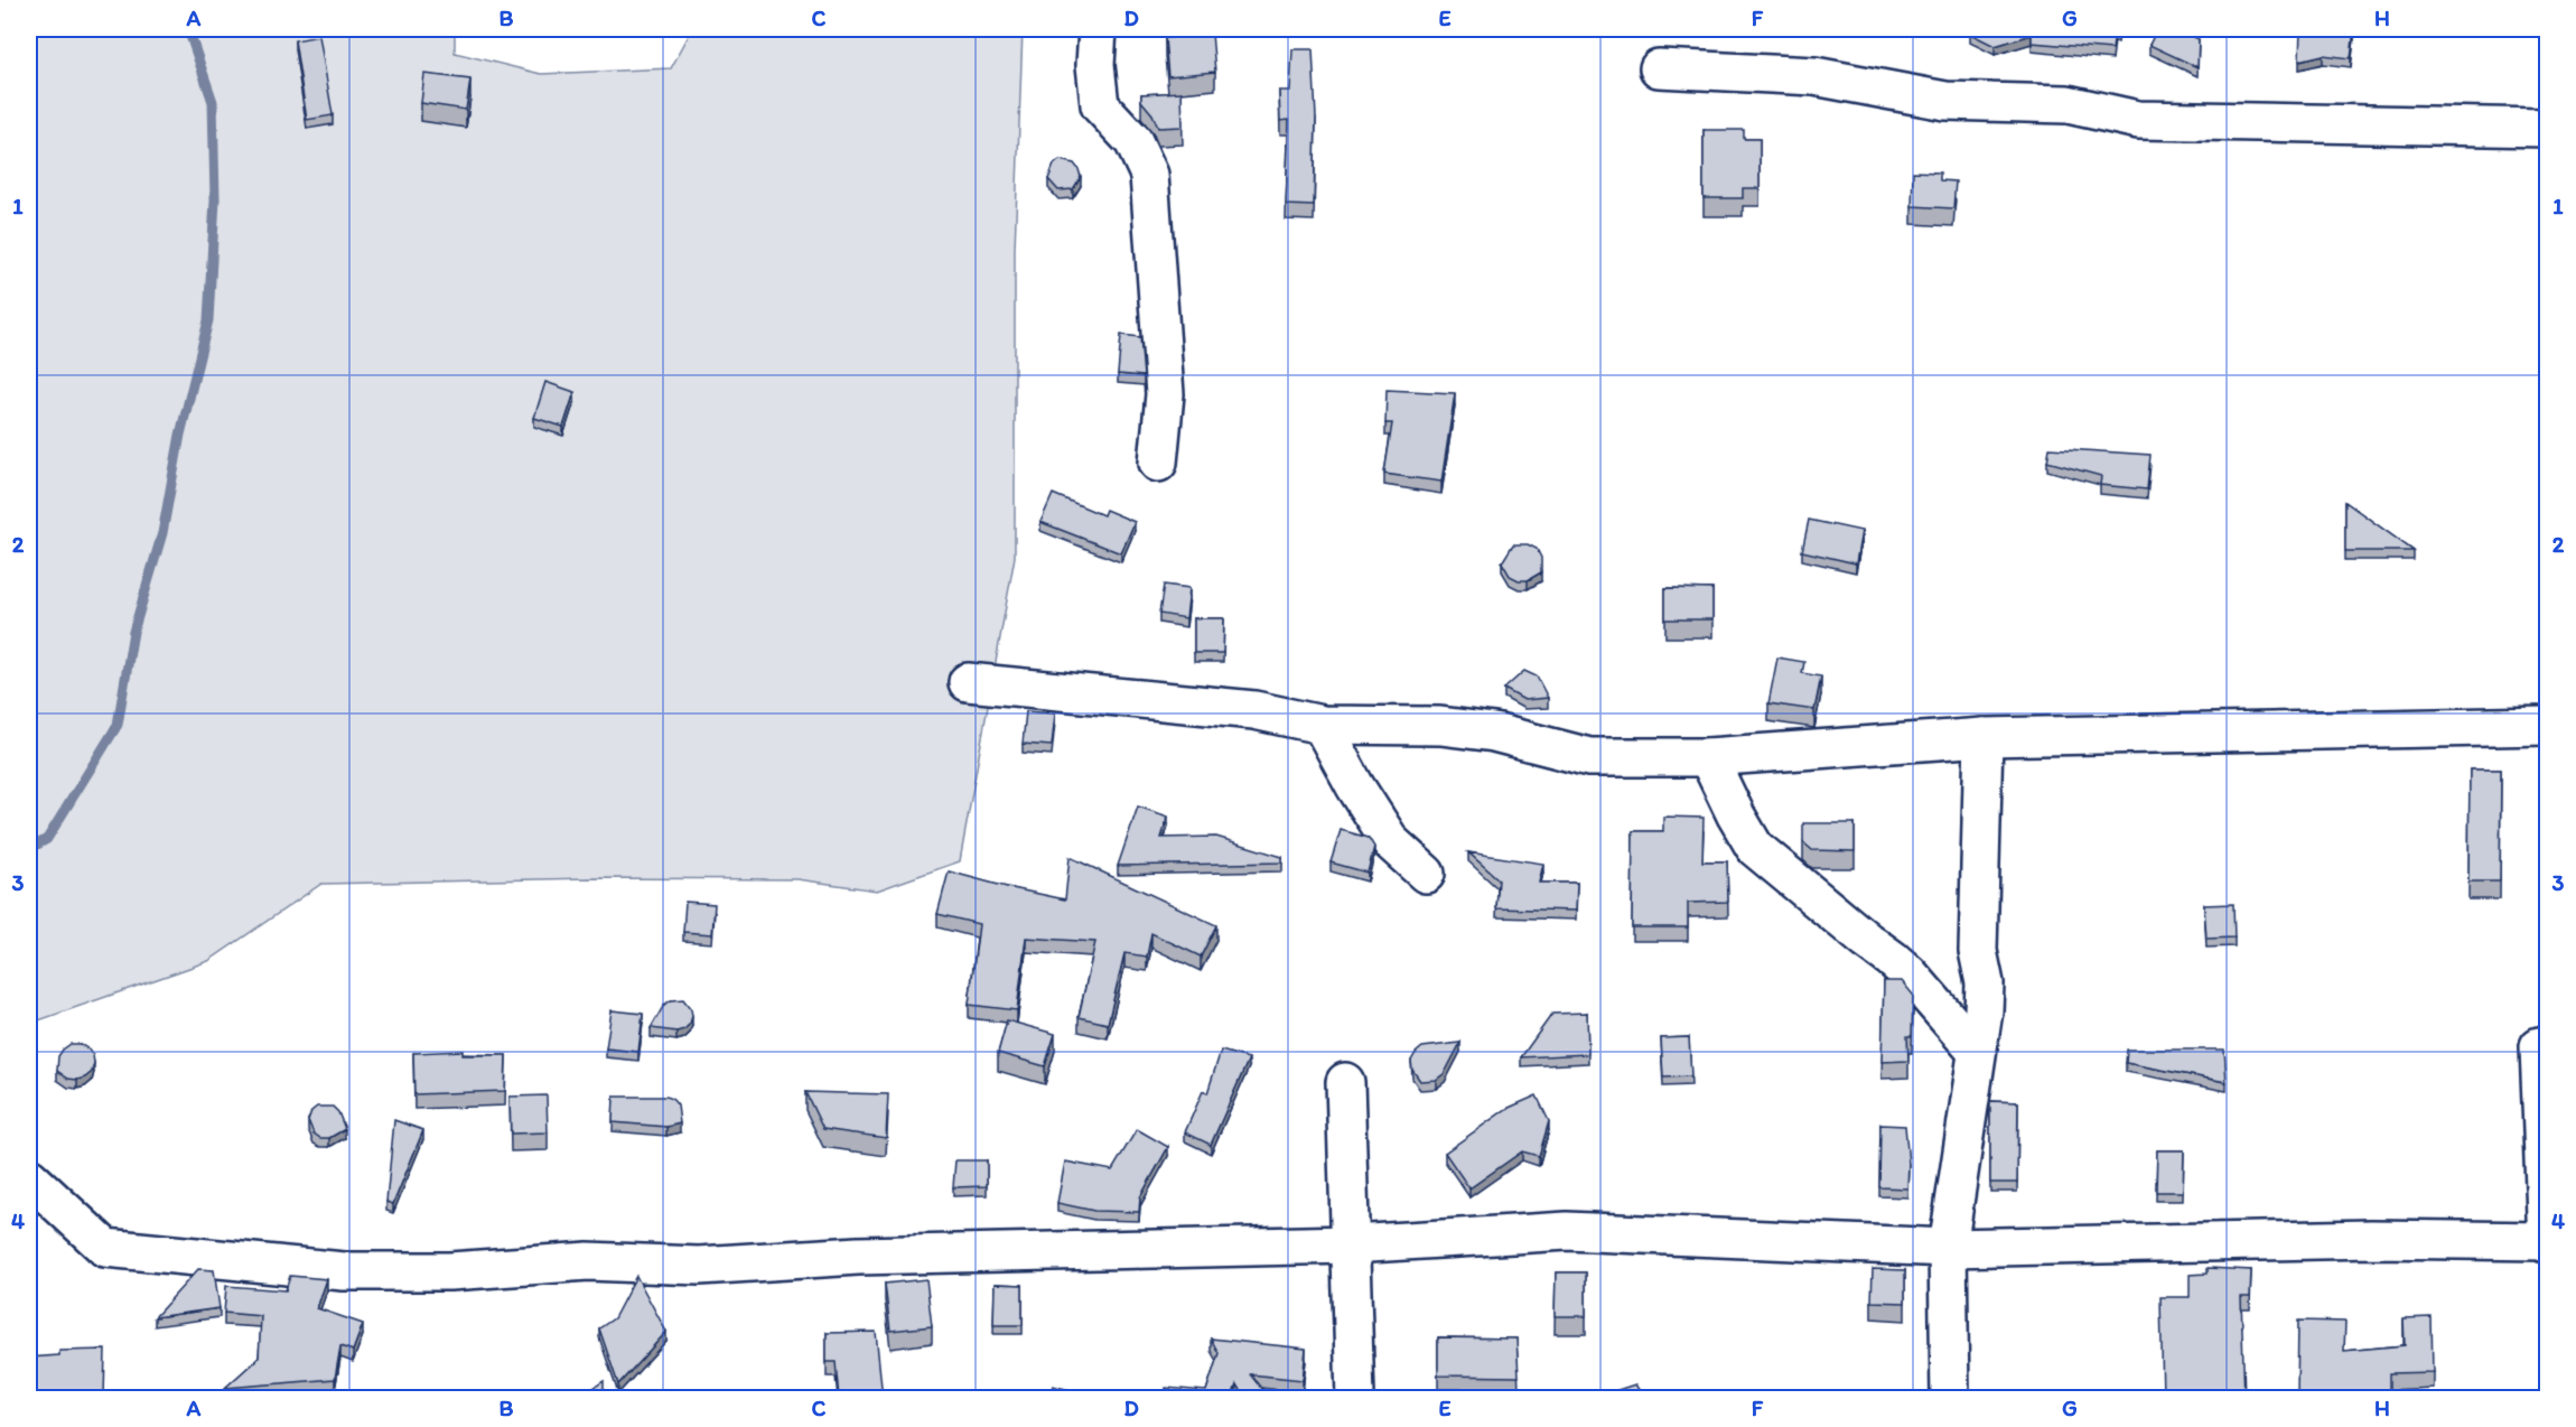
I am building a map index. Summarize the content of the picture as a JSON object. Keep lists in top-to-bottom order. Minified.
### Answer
{"grid":{"columns":["A","B","C","D","E","F","G","H"],"rows":["1","2","3","4"]}}
